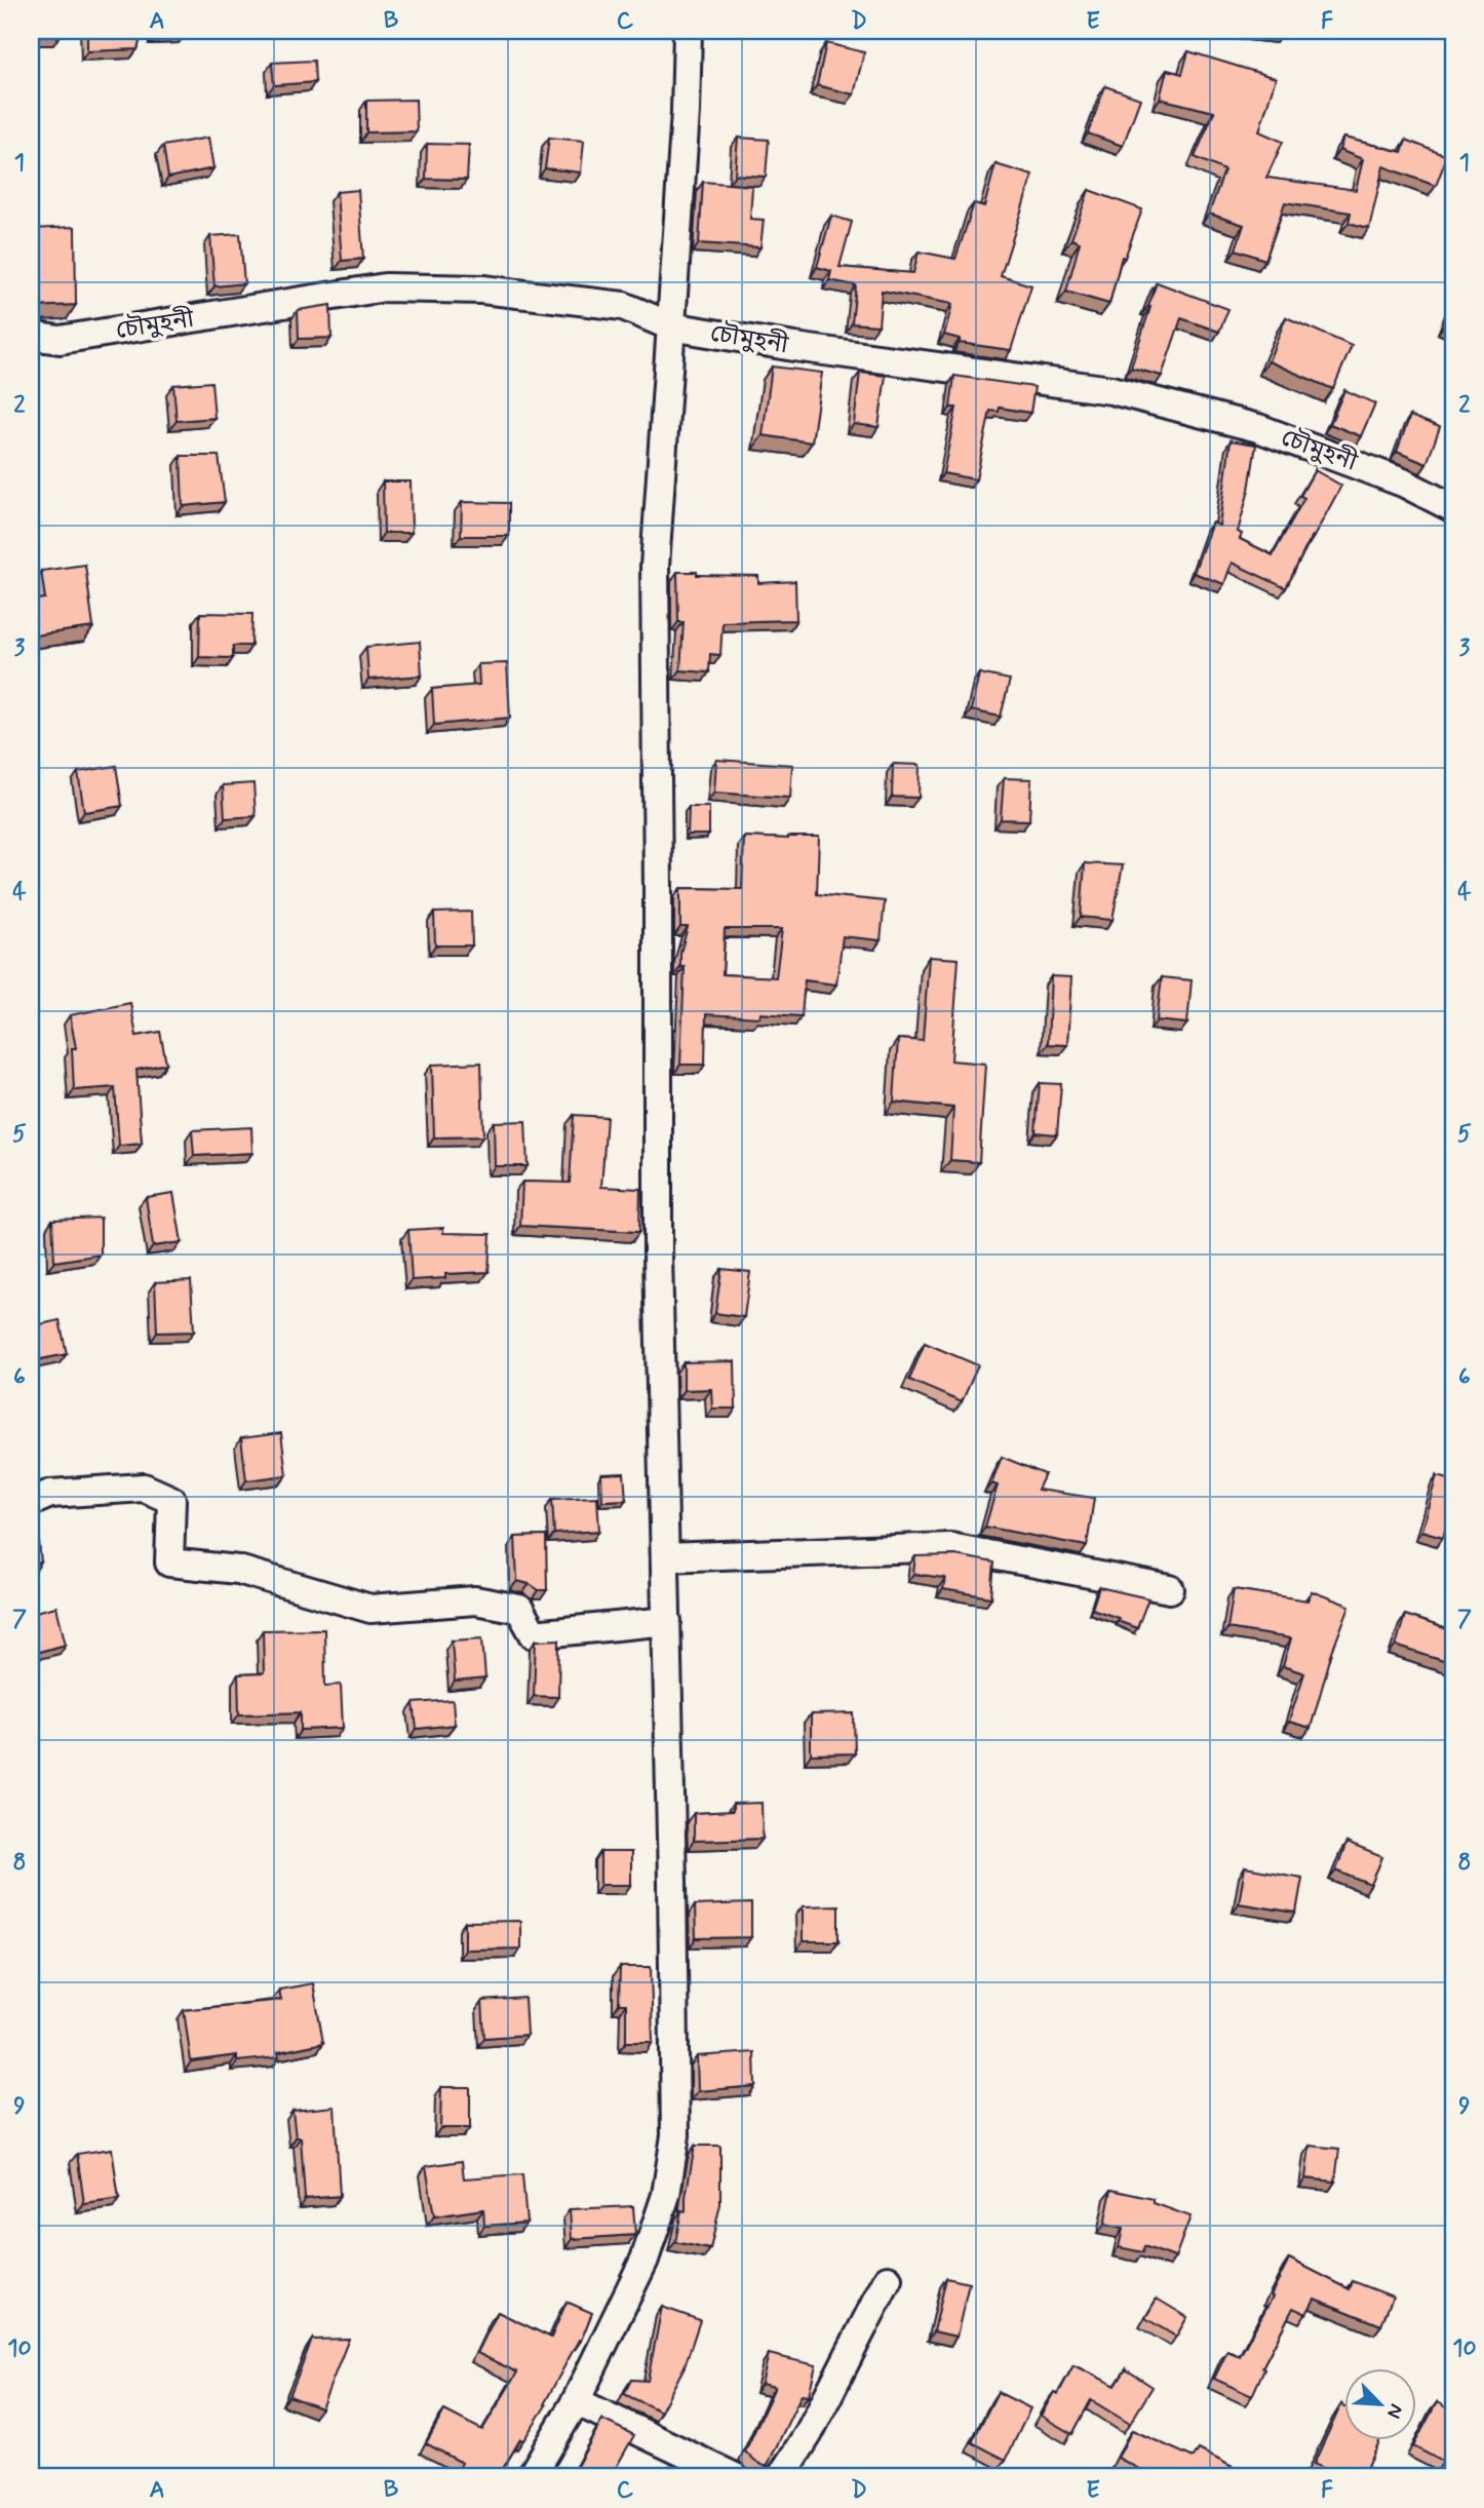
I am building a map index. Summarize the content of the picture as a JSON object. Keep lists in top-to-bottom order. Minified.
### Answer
{"streets":{"street":["চৌমুহনী"]},"north":"bottom right","grid":{"columns":["A","B","C","D","E","F"],"rows":["1","2","3","4","5","6","7","8","9","10"]}}
